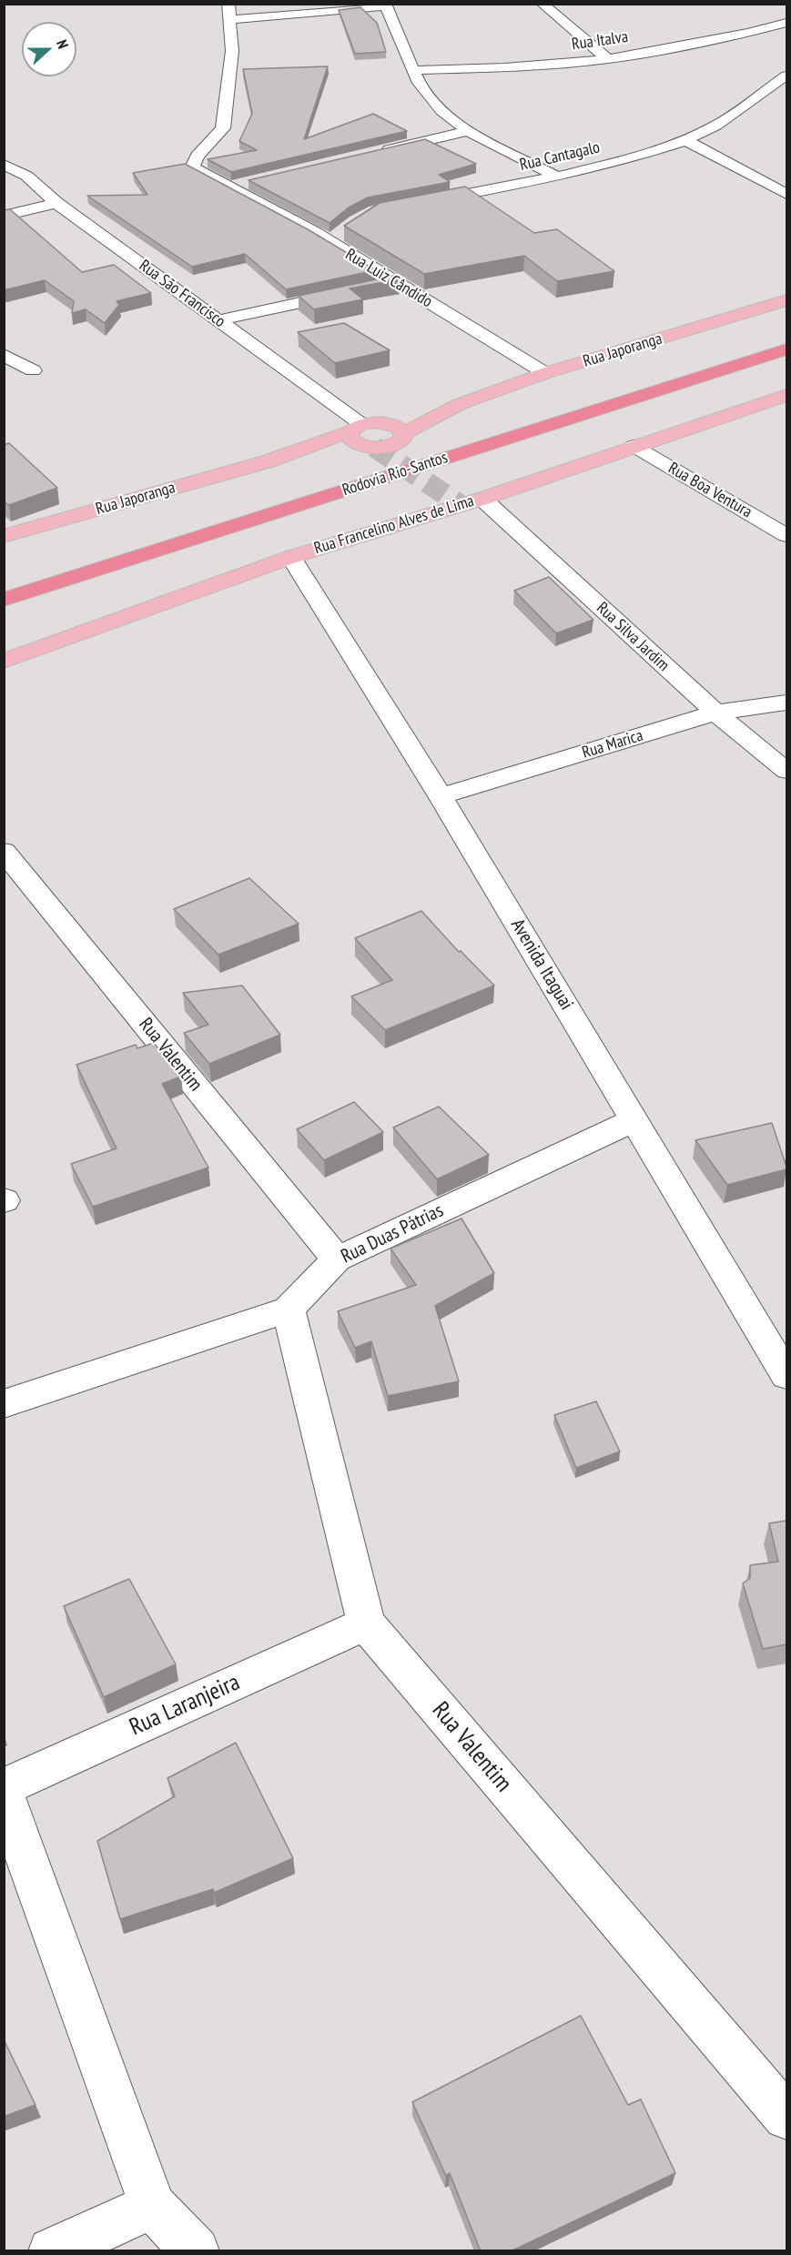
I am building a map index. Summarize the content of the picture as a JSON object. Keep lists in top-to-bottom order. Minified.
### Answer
{"streets":{"highway":["Rodovia Rio-Santos"],"main road":["Rua Japoranga","Rua Francelino Alves de Lima"],"street":["Rua Italva","Rua Cantagalo","Rua Luiz Cândido","Rua São Francisco","Rua Boa Ventura","Rua Silva Jardim","Rua Marica","Avenida Itaguai","Rua Valentim","Rua Duas Pátrias","Rua Laranjeira"]},"crossings":[["Rua Luiz Cândido","Rua Japoranga"],["Rua São Francisco","Rua Japoranga"],["Rua Boa Ventura","Rua Francelino Alves de Lima"],["Rua Francelino Alves de Lima","Rua Silva Jardim"],["Rua Francelino Alves de Lima","Avenida Itaguai"],["Rua Silva Jardim","Rua Marica"],["Rua Marica","Avenida Itaguai"],["Avenida Itaguai","Rua Duas Pátrias"],["Rua Valentim","Rua Duas Pátrias"],["Rua Valentim","Rua Laranjeira"]],"north":"right"}
